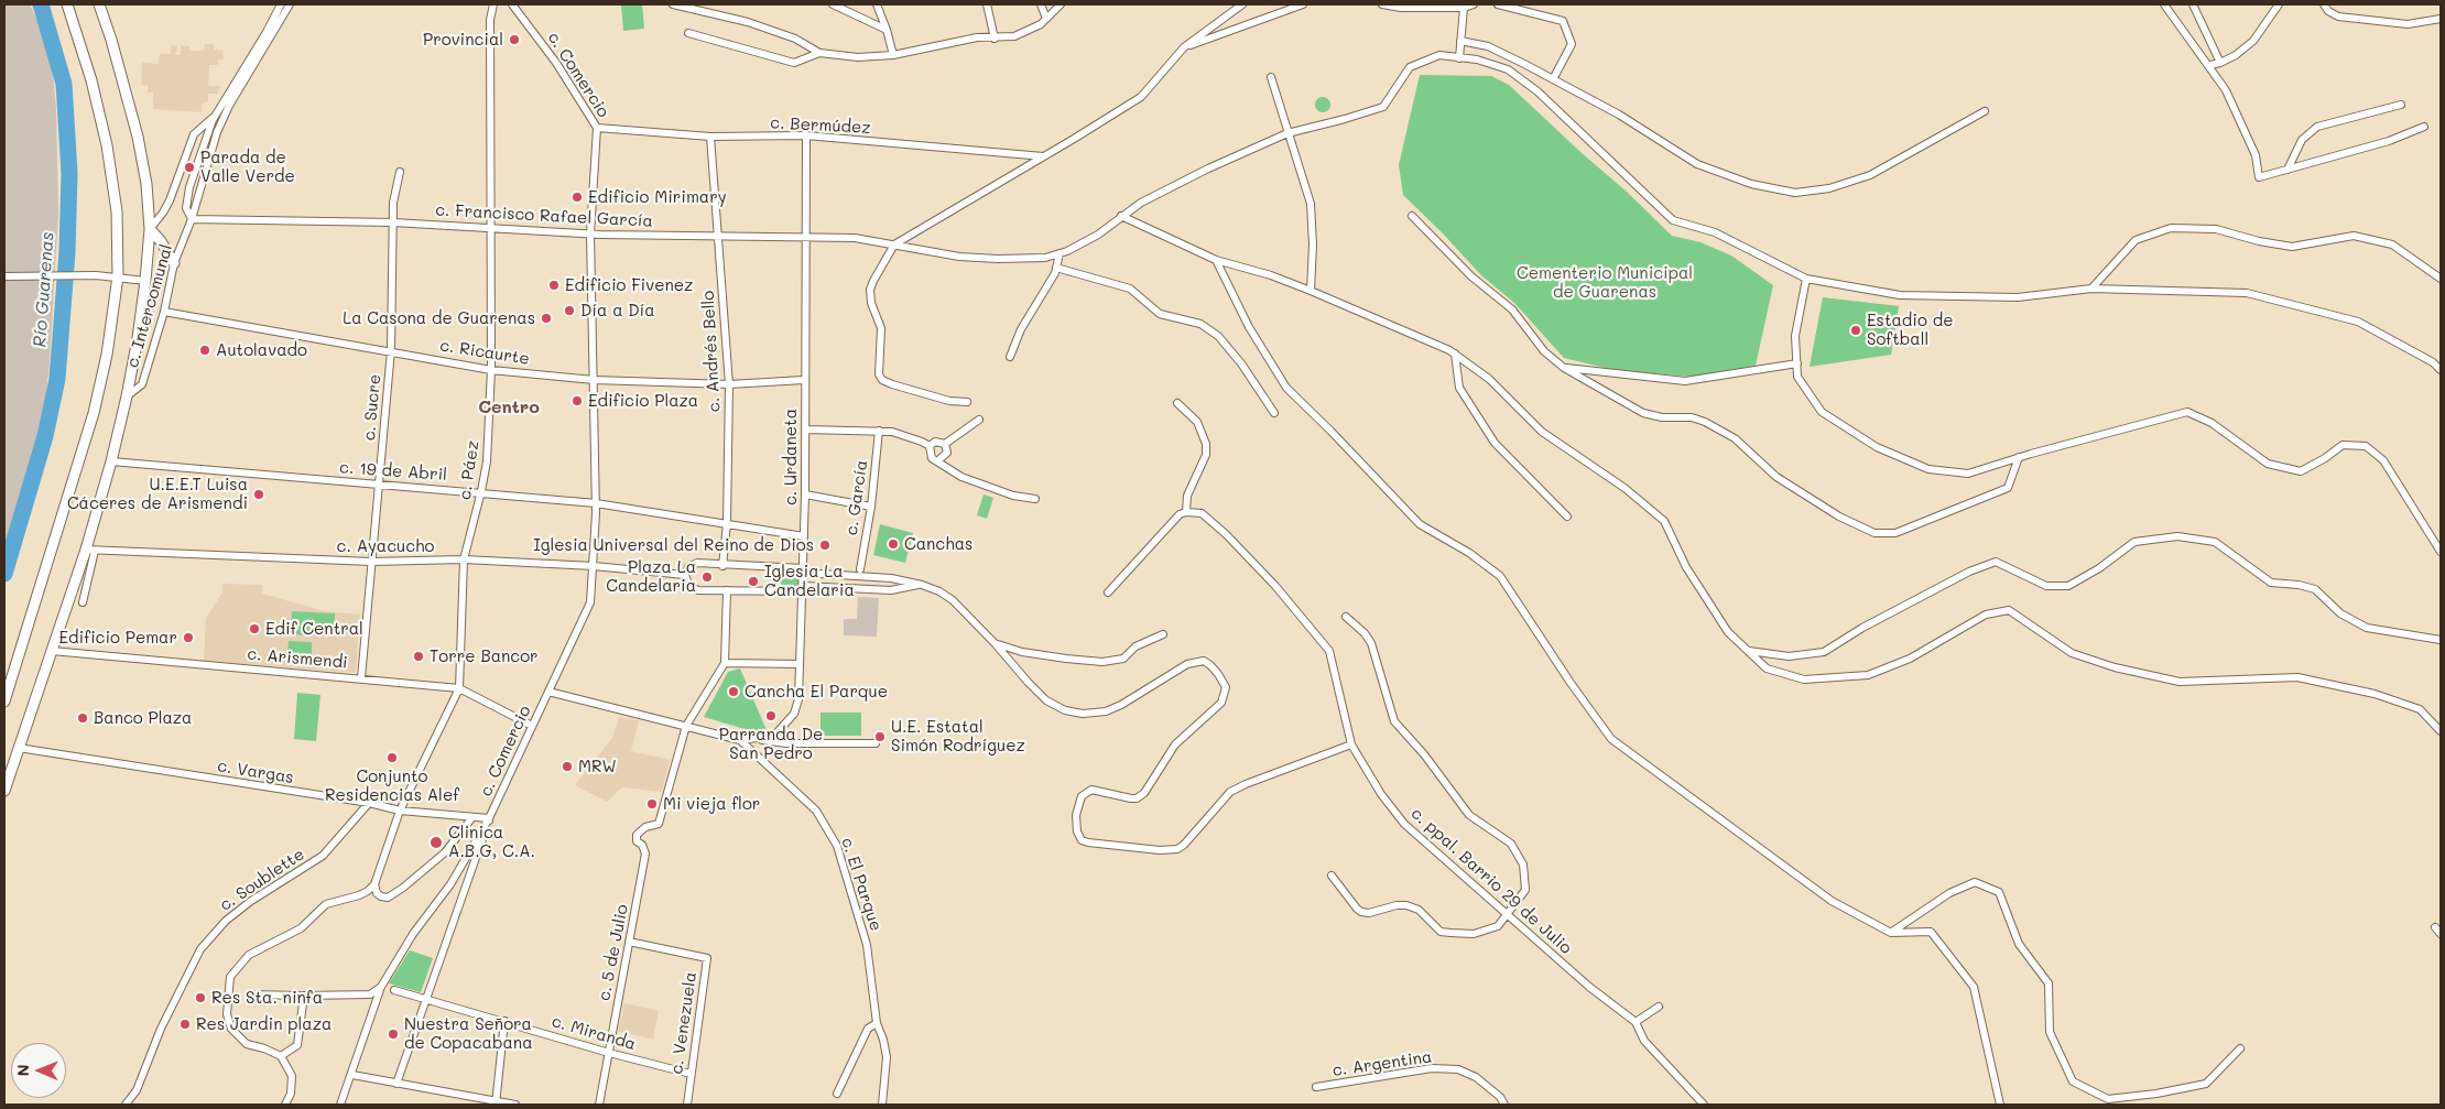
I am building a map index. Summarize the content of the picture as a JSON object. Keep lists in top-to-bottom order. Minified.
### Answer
{"streets":{"street":["c. Comercio","c. Bermúdez","c. Francisco Rafael García","c. Intercomunal","c. Andrés Bello","c. Ricaurte","c. Sucre","c. Urdaneta","c. Páez","c. 19 de Abril","c. García","c. Ayacucho","c. Arismendi","c. Vargas","c. Soublette","c. ppal. Barrio 29 de Julio","c. El Parque","c. 5 de Julio","c. Venezuela","c. Miranda","c. Argentina"]},"crossings":[["c. Comercio","c. Bermúdez"],["c. Comercio","c. Francisco Rafael García"],["c. Comercio","c. Ricaurte"],["c. Comercio","c. 19 de Abril"],["c. Comercio","c. Ayacucho"],["c. Comercio","c. Arismendi"],["c. Comercio","c. Vargas"],["c. Comercio","c. El Parque"],["c. Bermúdez","c. Andrés Bello"],["c. Bermúdez","c. Urdaneta"],["c. Francisco Rafael García","c. Intercomunal"],["c. Francisco Rafael García","c. Andrés Bello"],["c. Francisco Rafael García","c. Sucre"],["c. Francisco Rafael García","c. Urdaneta"],["c. Francisco Rafael García","c. Páez"],["c. Intercomunal","c. Ricaurte"],["c. Andrés Bello","c. Ricaurte"],["c. Andrés Bello","c. 19 de Abril"],["c. Ricaurte","c. Sucre"],["c. Ricaurte","c. Urdaneta"],["c. Ricaurte","c. Páez"],["c. Sucre","c. 19 de Abril"],["c. Sucre","c. Ayacucho"],["c. Sucre","c. Arismendi"],["c. Urdaneta","c. 19 de Abril"],["c. Urdaneta","c. El Parque"],["c. Páez","c. 19 de Abril"],["c. Páez","c. Ayacucho"],["c. Páez","c. Arismendi"],["c. Páez","c. Vargas"],["c. Vargas","c. Soublette"],["c. El Parque","c. 5 de Julio"],["c. 5 de Julio","c. Venezuela"],["c. 5 de Julio","c. Miranda"],["c. Venezuela","c. Miranda"]],"districts":["Centro"],"water":["Río Guarenas"],"parks":["Cementerio Municipal de Guarenas"],"places":["Provincial","Parada de Valle Verde","Edificio Mirimary","Edificio Fivenez","Día a Día","La Casona de Guarenas","Estadio de Softball","Autolavado","Edificio Plaza","U.E.E.T Luisa Cáceres de Arismendi","Canchas","Iglesia Universal del Reino de Dios","Plaza La Candelaria","Iglesia La Candelaria","Edif Central","Edificio Pemar","Torre Bancor","Cancha El Parque","Parranda De San Pedro","Banco Plaza","U.E. Estatal Simón Rodríguez","Conjunto Residencias Alef","MRW","Mi vieja flor","Clinica A.B.G, C.A.","Res Sta. ninfa","Res Jardin plaza","Nuestra Señora de Copacabana"],"north":"left"}
